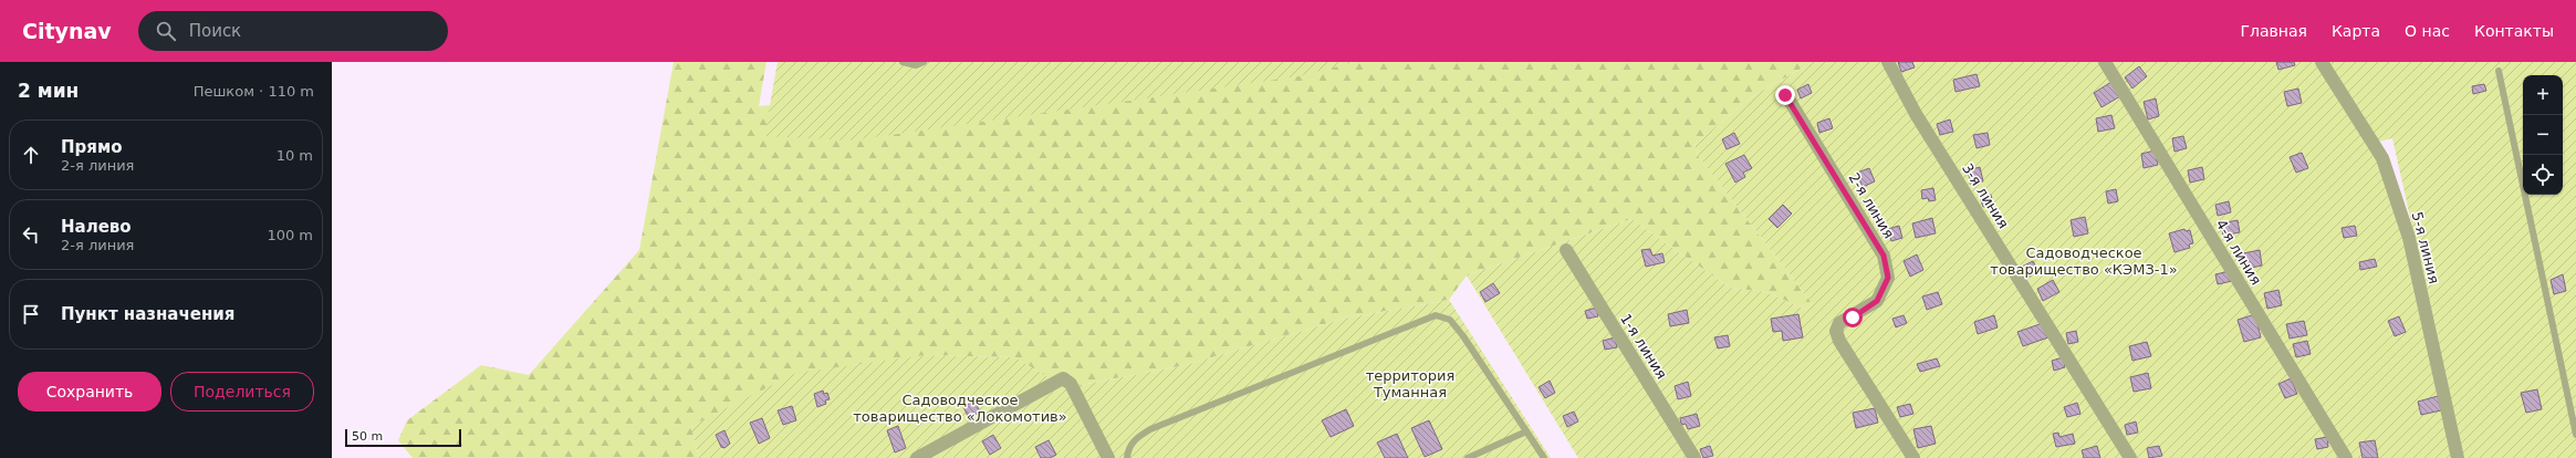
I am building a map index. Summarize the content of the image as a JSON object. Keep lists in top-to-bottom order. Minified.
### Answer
{"streets":{"street":["3-я линия","2-я линия","5-я линия","4-я линия","1-я линия"]},"parks":["Садоводческое товарищество «КЭМЗ-1»","территория Туманная","Садоводческое товарищество «Локомотив»"],"scale_bar":"50 m","page":{"header":"Citynav","search":"Поиск","nav":["Главная","Карта","О нас","Контакты"],"heading":["2 мин","Пешком · 110 m"],"map_buttons":["+","−"],"list":[["Прямо","2-я линия","10 m"],["Налево","2-я линия","100 m"],"Пункт назначения"],"buttons":["Сохранить","Поделиться"],"scale":"50 m"}}
